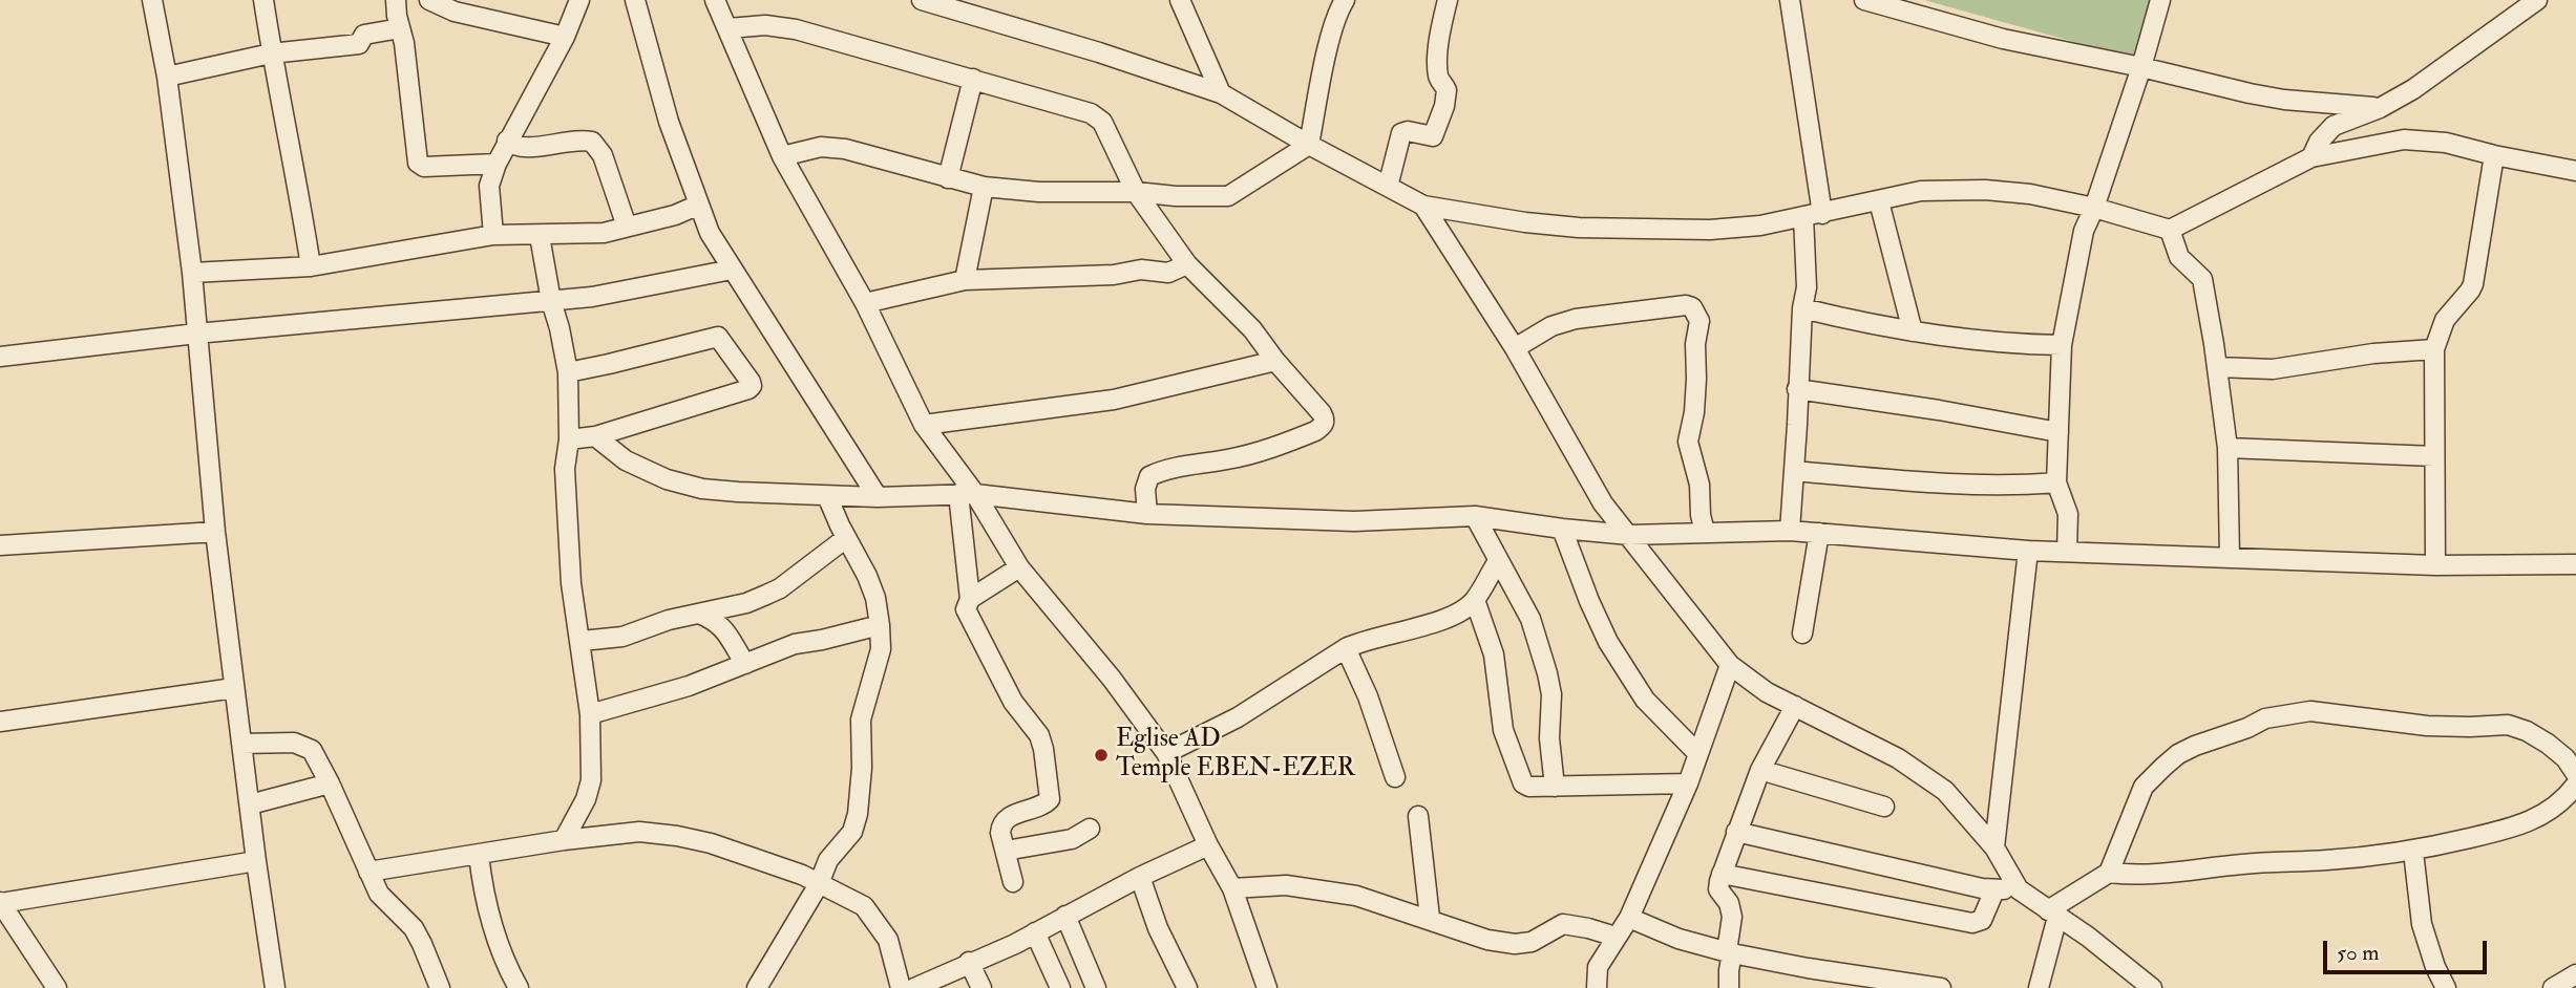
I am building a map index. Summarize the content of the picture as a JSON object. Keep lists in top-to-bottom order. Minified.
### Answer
{"places":["Eglise AD Temple EBEN-EZER"],"scale_bar":"50 m"}
